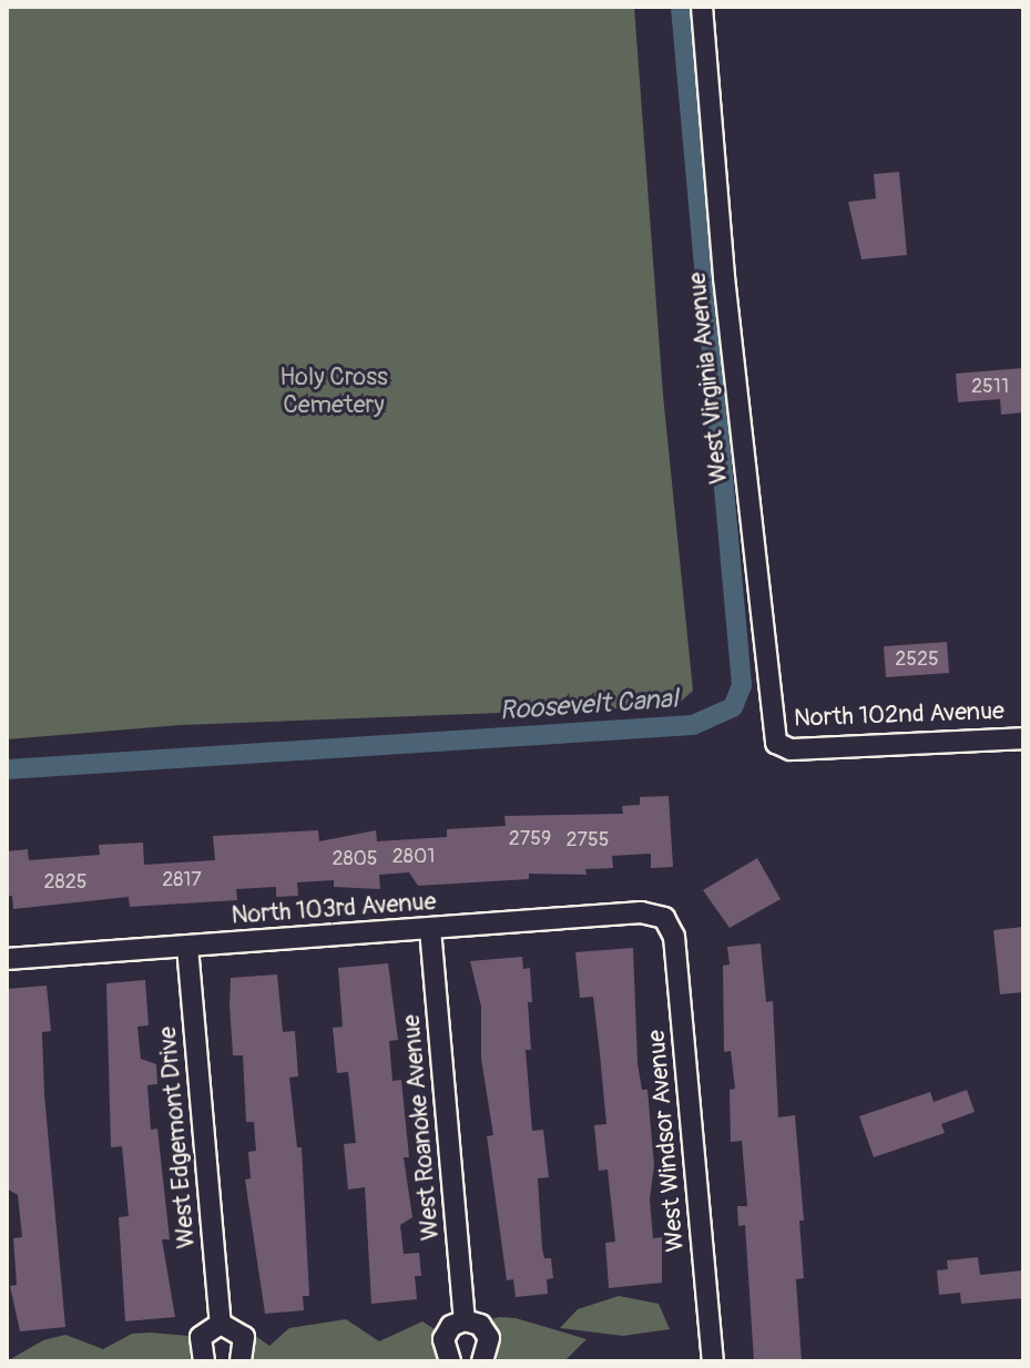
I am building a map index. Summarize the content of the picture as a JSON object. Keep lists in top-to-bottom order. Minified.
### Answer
{"streets":{"street":["West Virginia Avenue","North 102nd Avenue","North 103rd Avenue","West Roanoke Avenue","West Edgemont Drive","West Windsor Avenue"]},"crossings":[["West Virginia Avenue","North 102nd Avenue"],["North 103rd Avenue","West Roanoke Avenue"],["North 103rd Avenue","West Edgemont Drive"],["North 103rd Avenue","West Windsor Avenue"]],"water":["Roosevelt Canal"],"parks":["Holy Cross Cemetery"],"house_numbers":["2511","2525","2759","2755","2801","2805","2817","2825"]}
